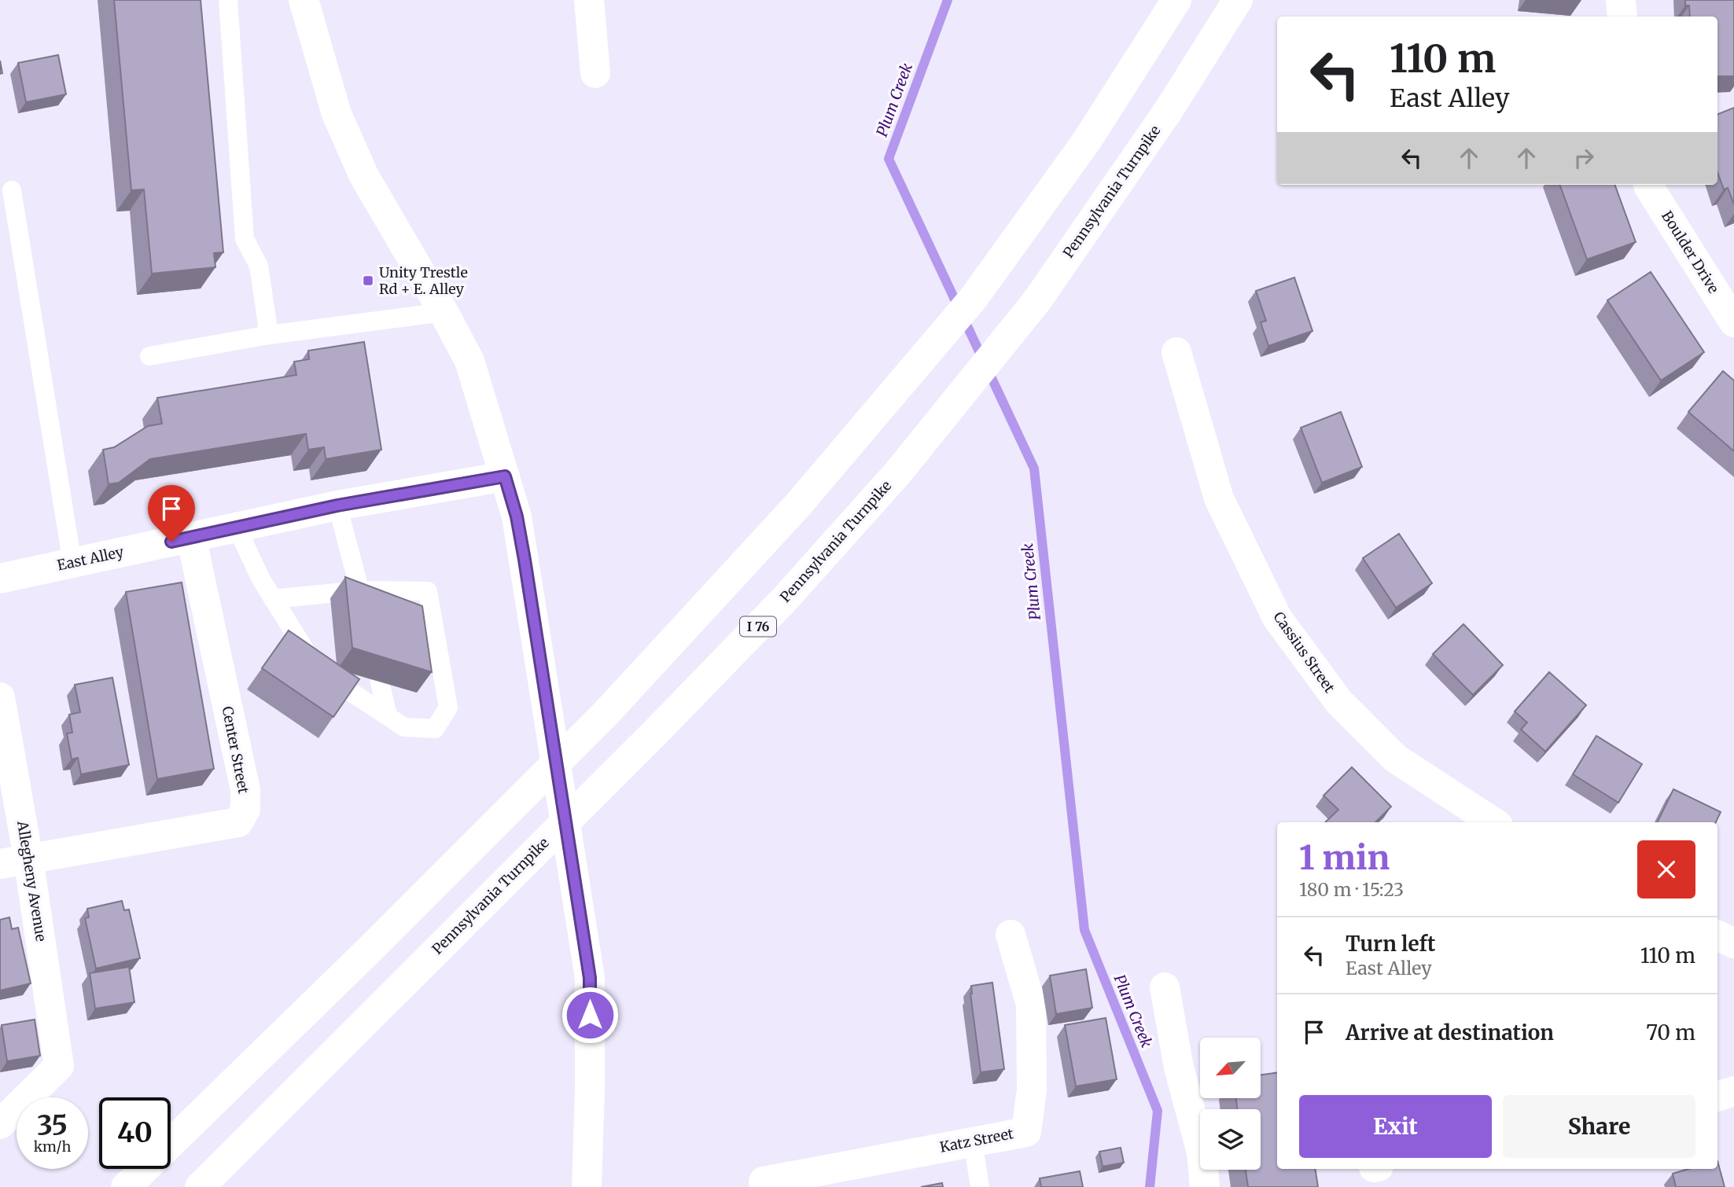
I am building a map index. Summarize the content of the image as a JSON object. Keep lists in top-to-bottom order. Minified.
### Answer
{"streets":{"main road":["Pennsylvania Turnpike","Boulder Drive","East Alley","I 76","Cassius Street","Center Street","Allegheny Avenue","Katz Street"]},"crossings":[["East Alley","Center Street"],["Center Street","Allegheny Avenue"]],"water":["Plum Creek"],"places":{"transit":["Unity Trestle Rd + E. Alley"]},"north":"bottom left","page":{"turn":["110 m","East Alley"],"heading":["1 min","180 m · 15:23"],"list":[{"name":"Turn left","note":"East Alley","value":"110 m"},{"name":"Arrive at destination","value":"70 m"}],"buttons":["Exit","Share"],"speed":"35 km/h","limit":"40"}}
